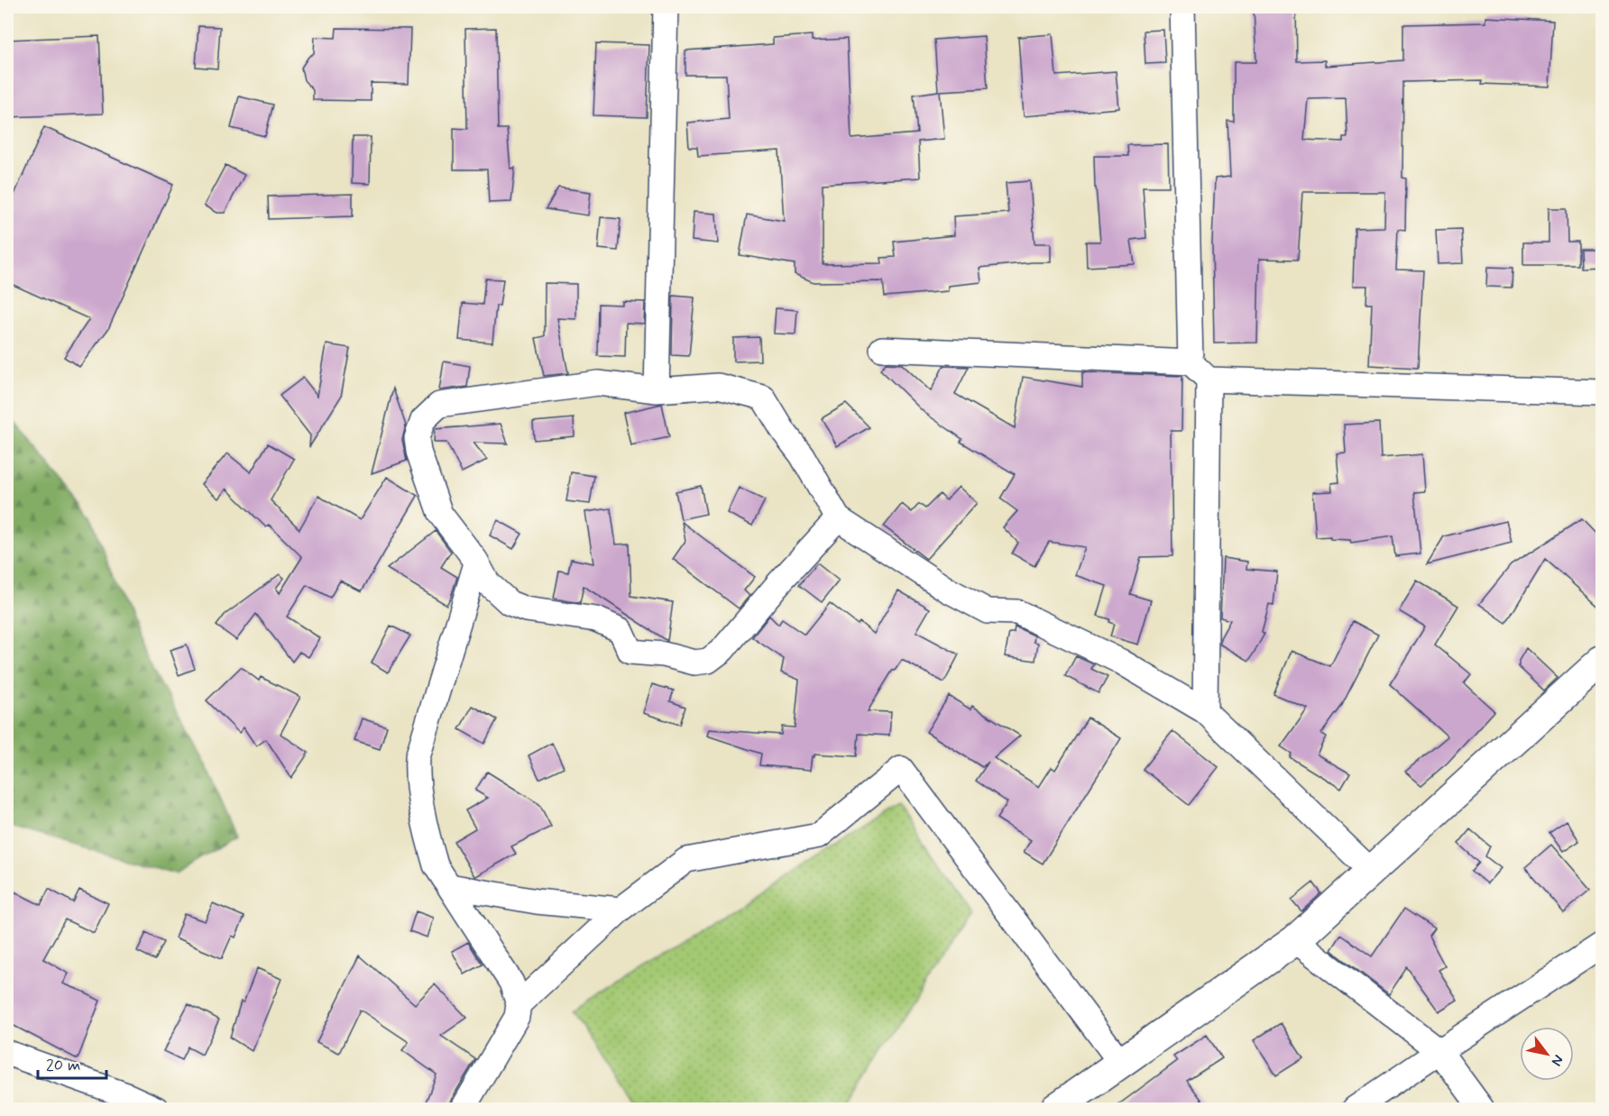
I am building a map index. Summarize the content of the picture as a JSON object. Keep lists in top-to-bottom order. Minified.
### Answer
{"scale_bar":"20 m","north":"bottom right"}
